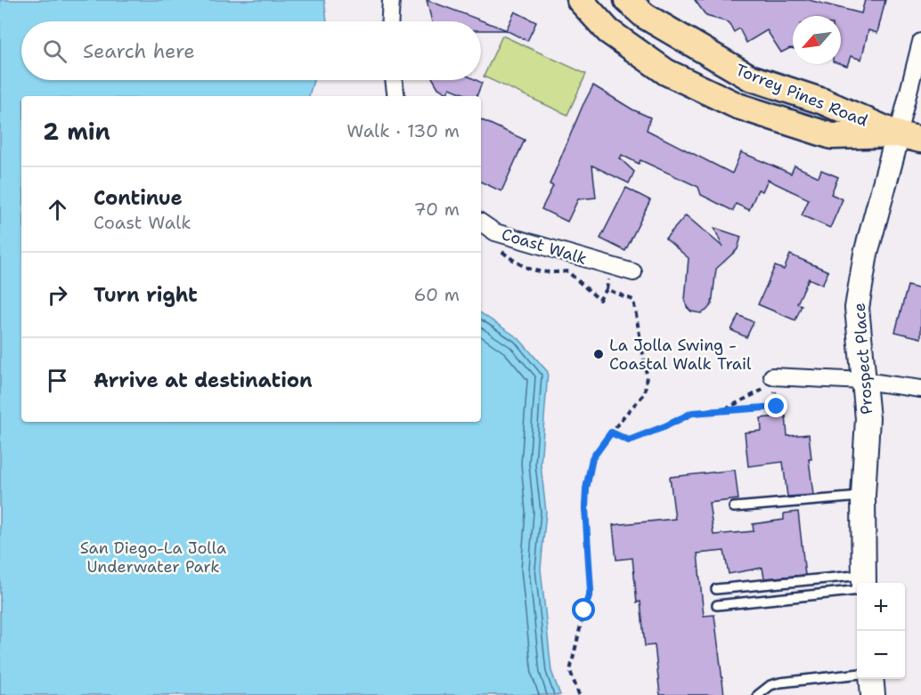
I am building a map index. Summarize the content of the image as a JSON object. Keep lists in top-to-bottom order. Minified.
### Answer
{"streets":{"main road":["Torrey Pines Road","Prospect Place"],"street":["Coast Walk"]},"crossings":[["Torrey Pines Road","Prospect Place"]],"parks":["San Diego-La Jolla Underwater Park"],"places":["La Jolla Swing - Coastal Walk Trail"],"north":"bottom left","page":{"search":"Search here","heading":["2 min","Walk · 130 m"],"list":[["Continue","Coast Walk","70 m"],["Turn right","60 m"],"Arrive at destination"],"map_buttons":["+","−"]}}
